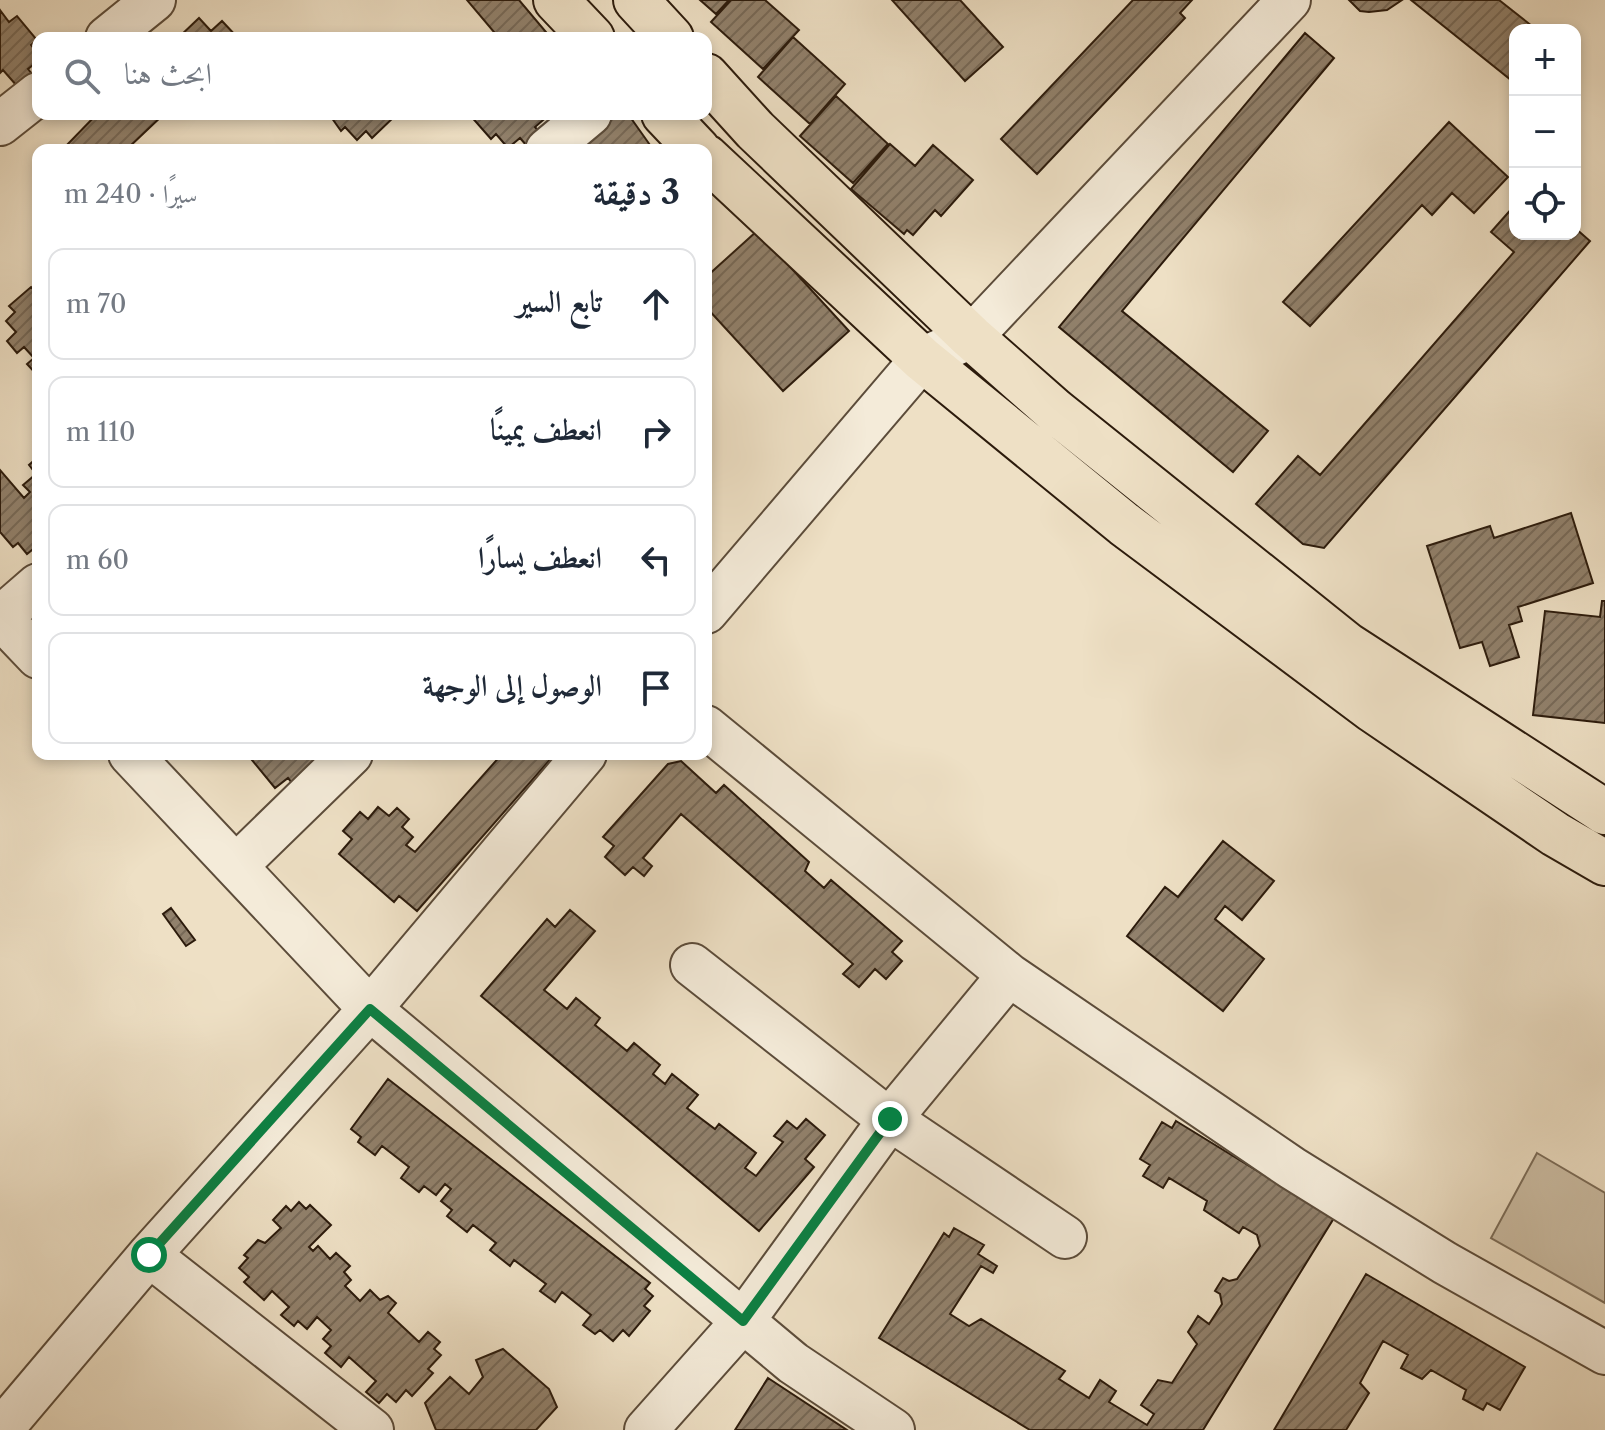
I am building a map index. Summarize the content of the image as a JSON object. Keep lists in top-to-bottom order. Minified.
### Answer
{"page":{"map_buttons":["+","−"],"search":"ابحث هنا","heading":["3 دقيقة","سيرًا · 240 m"],"list":[["تابع السير","70 m"],["انعطف يمينًا","110 m"],["انعطف يسارًا","60 m"],"الوصول إلى الوجهة"]}}
